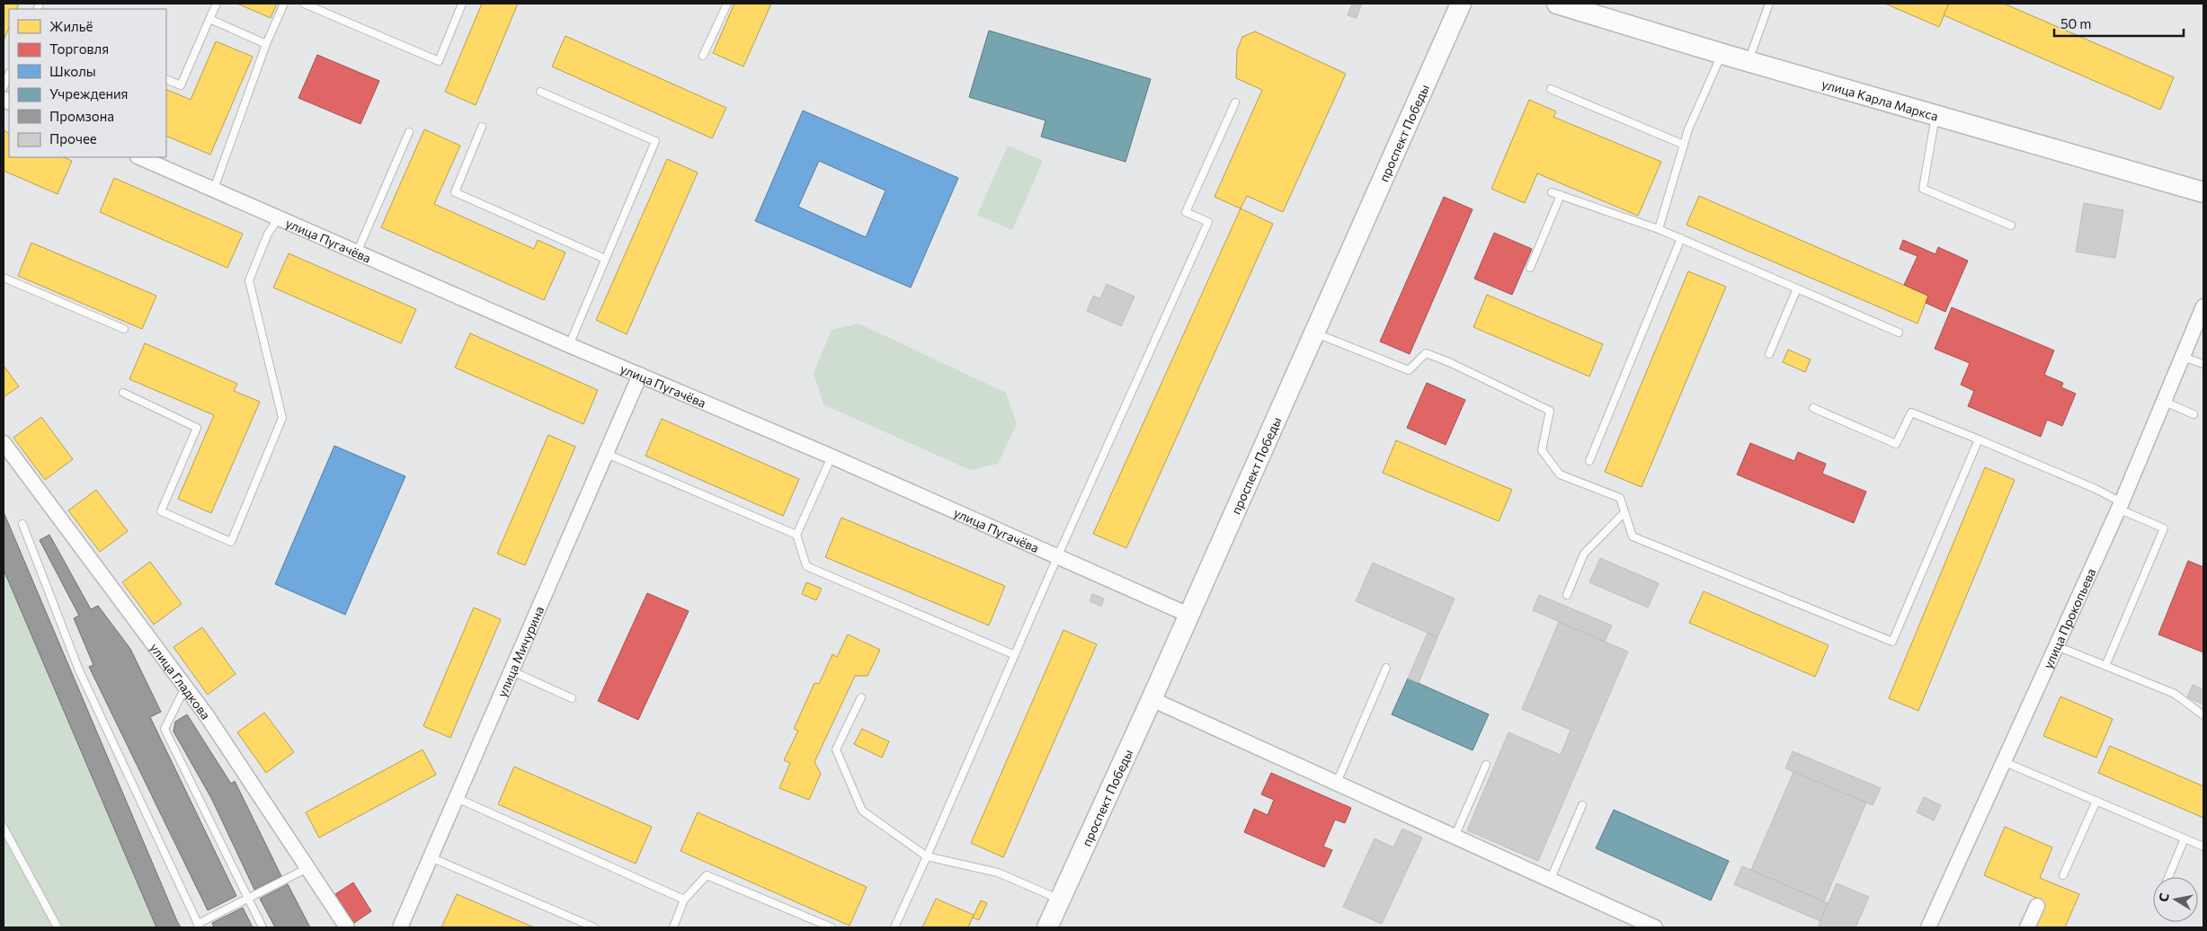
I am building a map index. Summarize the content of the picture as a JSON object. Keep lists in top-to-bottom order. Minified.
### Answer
{"streets":{"street":["улица Карла Маркса","проспект Победы","улица Пугачёва","улица Прокопьева","улица Мичурина","улица Гладкова"]},"crossings":[["проспект Победы","улица Пугачёва"],["улица Пугачёва","улица Мичурина"]],"legend":["Жильё","Торговля","Школы","Учреждения","Промзона","Прочее"],"scale_bar":"50 m","north":"left"}
